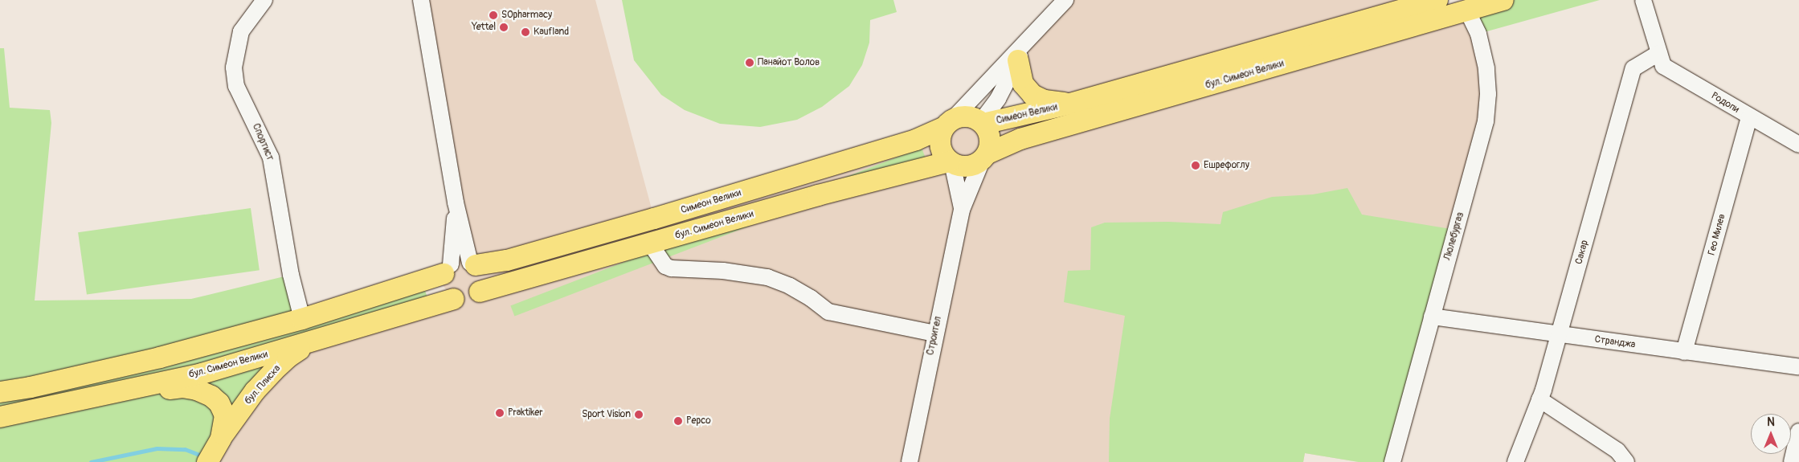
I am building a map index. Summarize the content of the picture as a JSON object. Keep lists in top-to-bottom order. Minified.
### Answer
{"streets":{"main road":["бул. Симеон Велики","Симеон Велики","бул. Плиска"],"street":["Родопи","Спортист","Гео Милев","Люлебургаз","Сакар","Строител","Странджа"]},"crossings":[["бул. Симеон Велики","Симеон Велики"],["бул. Симеон Велики","Люлебургаз"],["бул. Симеон Велики","бул. Плиска"],["Родопи","Гео Милев"],["Родопи","Сакар"],["Гео Милев","Странджа"],["Люлебургаз","Странджа"],["Сакар","Странджа"]],"places":["SOpharmacy","Yettel","Kaufland","Панайот Волов","Ешрефоглу","Praktiker","Sport Vision","Pepco"],"north":"top"}
